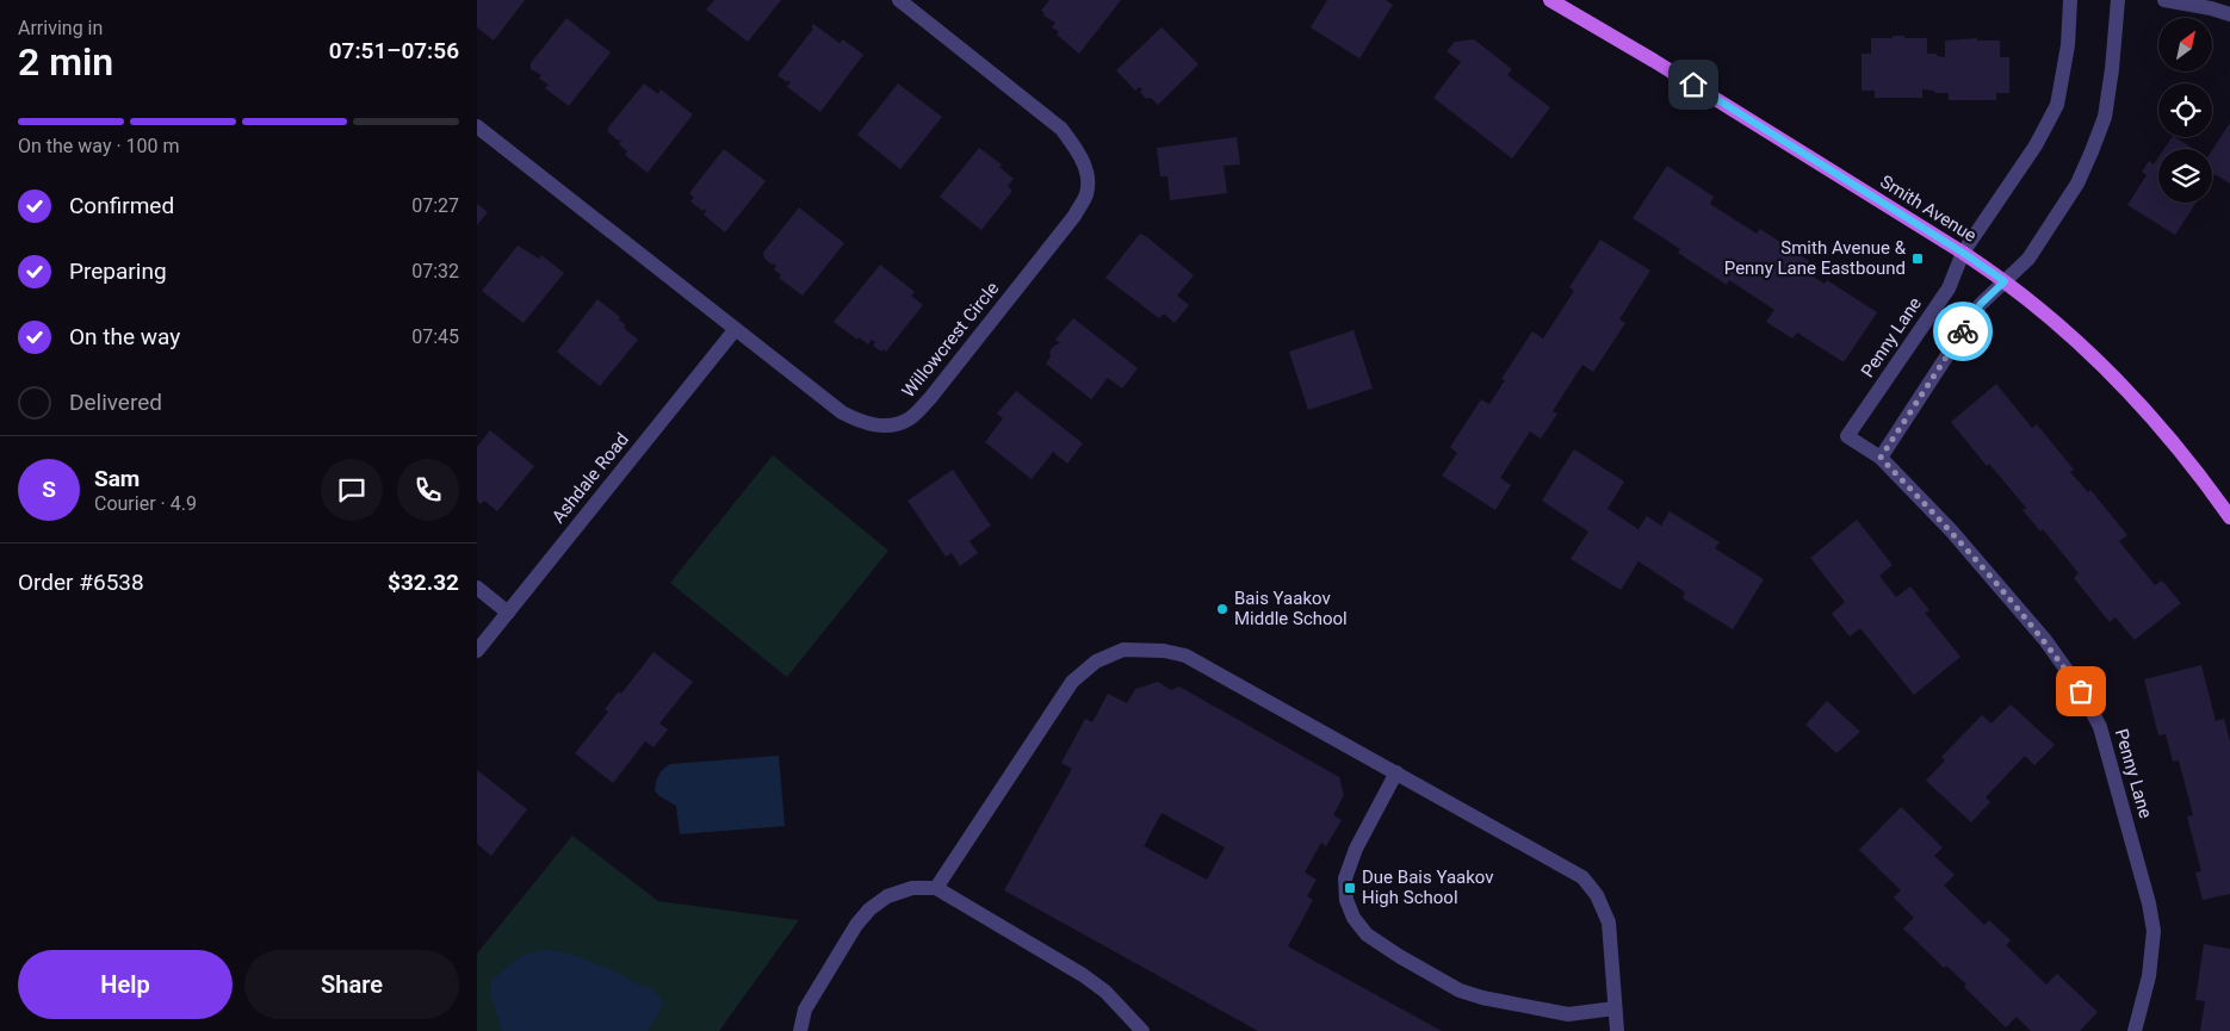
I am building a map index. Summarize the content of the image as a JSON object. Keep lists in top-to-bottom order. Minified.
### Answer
{"streets":{"main road":["Smith Avenue"],"street":["Penny Lane","Willowcrest Circle","Ashdale Road"]},"crossings":[["Smith Avenue","Penny Lane"],["Willowcrest Circle","Ashdale Road"]],"places":{"transit":["Smith Avenue & Penny Lane Eastbound","Due Bais Yaakov High School"],"other":["Bais Yaakov Middle School"]},"north":"top right","page":{"heading":["2 min","Arriving in","07:51–07:56"],"panel":["Sam","Courier · 4.9","Order #6538","$32.32"],"bar":"On the way · 100 m","list":[["Confirmed","07:27"],["Preparing","07:32"],["On the way","07:45"],"Delivered"],"round":"S","buttons":["Help","Share"]}}
